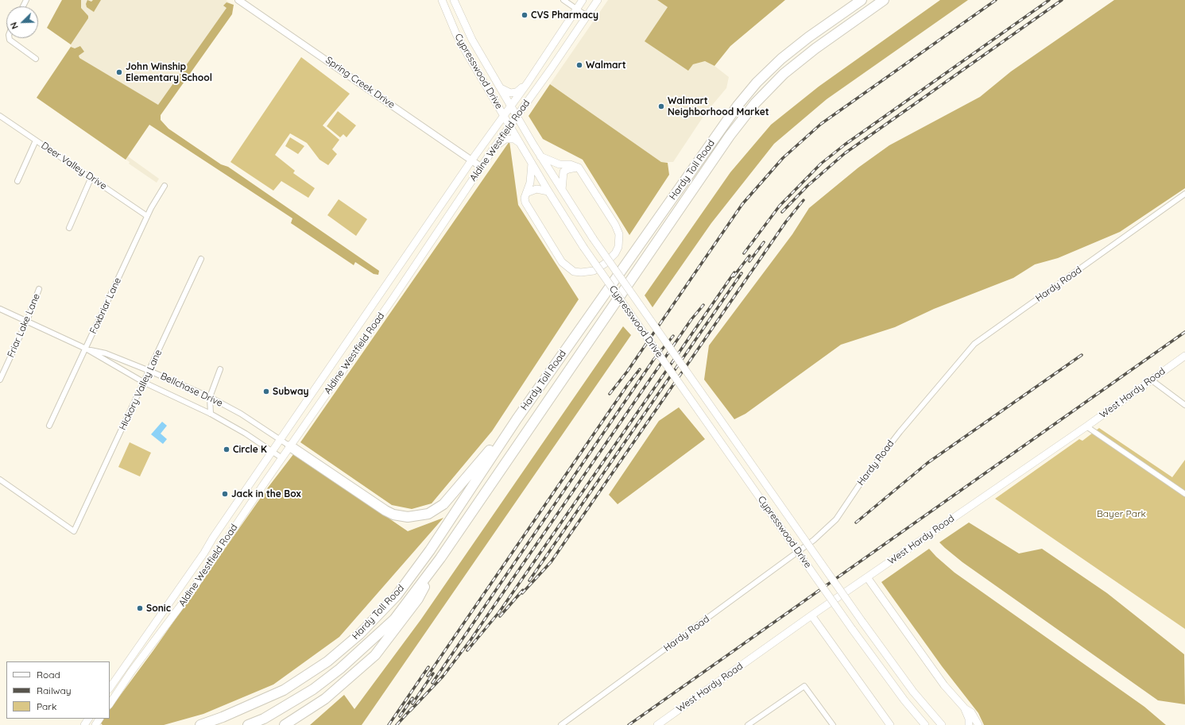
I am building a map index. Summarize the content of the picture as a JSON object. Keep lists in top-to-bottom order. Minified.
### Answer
{"streets":{"highway":["Hardy Toll Road"],"main road":["Cypresswood Drive","Aldine Westfield Road","West Hardy Road"],"street":["Spring Creek Drive","Deer Valley Drive","Hardy Road","Foxbriar Lane","Friar Lake Lane","Hickory Valley Lane","Bellchase Drive"]},"crossings":[["Cypresswood Drive","Aldine Westfield Road"],["Spring Creek Drive","Aldine Westfield Road"],["Aldine Westfield Road","Bellchase Drive"],["Deer Valley Drive","Foxbriar Lane"],["Foxbriar Lane","Bellchase Drive"],["Friar Lake Lane","Bellchase Drive"],["Hickory Valley Lane","Bellchase Drive"]],"parks":["Bayer Park"],"places":["CVS Pharmacy","Walmart","John Winship Elementary School","Walmart Neighborhood Market","Subway","Circle K","Jack in the Box","Sonic"],"legend":["Road","Railway","Park"],"north":"bottom left"}
